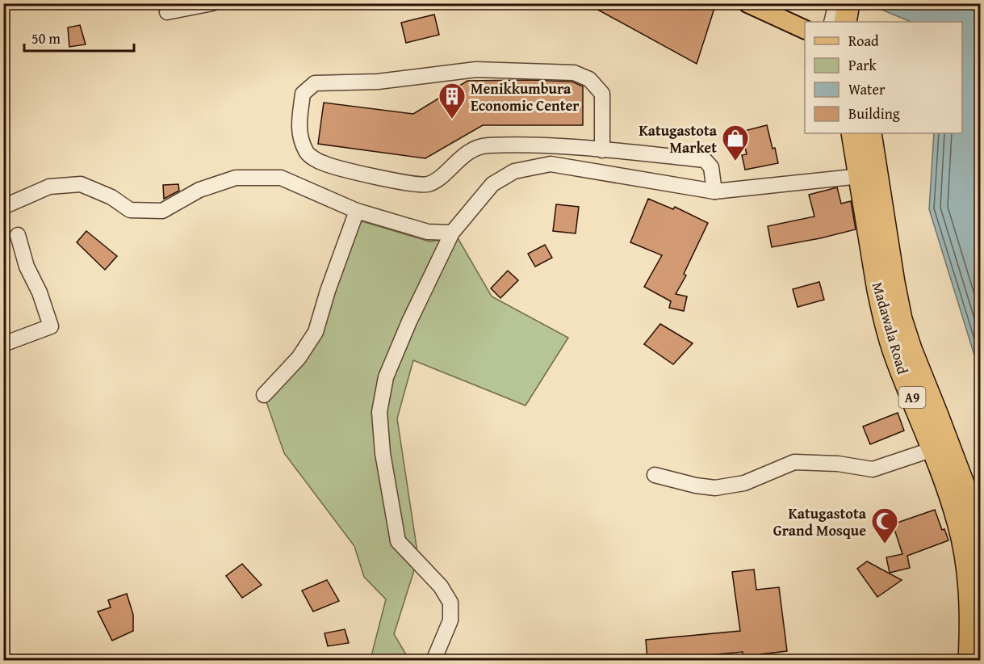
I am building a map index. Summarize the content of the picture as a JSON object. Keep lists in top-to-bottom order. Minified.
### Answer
{"streets":{"highway":["Madawala Road","A9"]},"places":{"building":["Menikkumbura Economic Center"],"shop":["Katugastota Market"],"mosque":["Katugastota Grand Mosque"]},"legend":["Road","Park","Water","Building"],"scale_bar":"50 m"}
